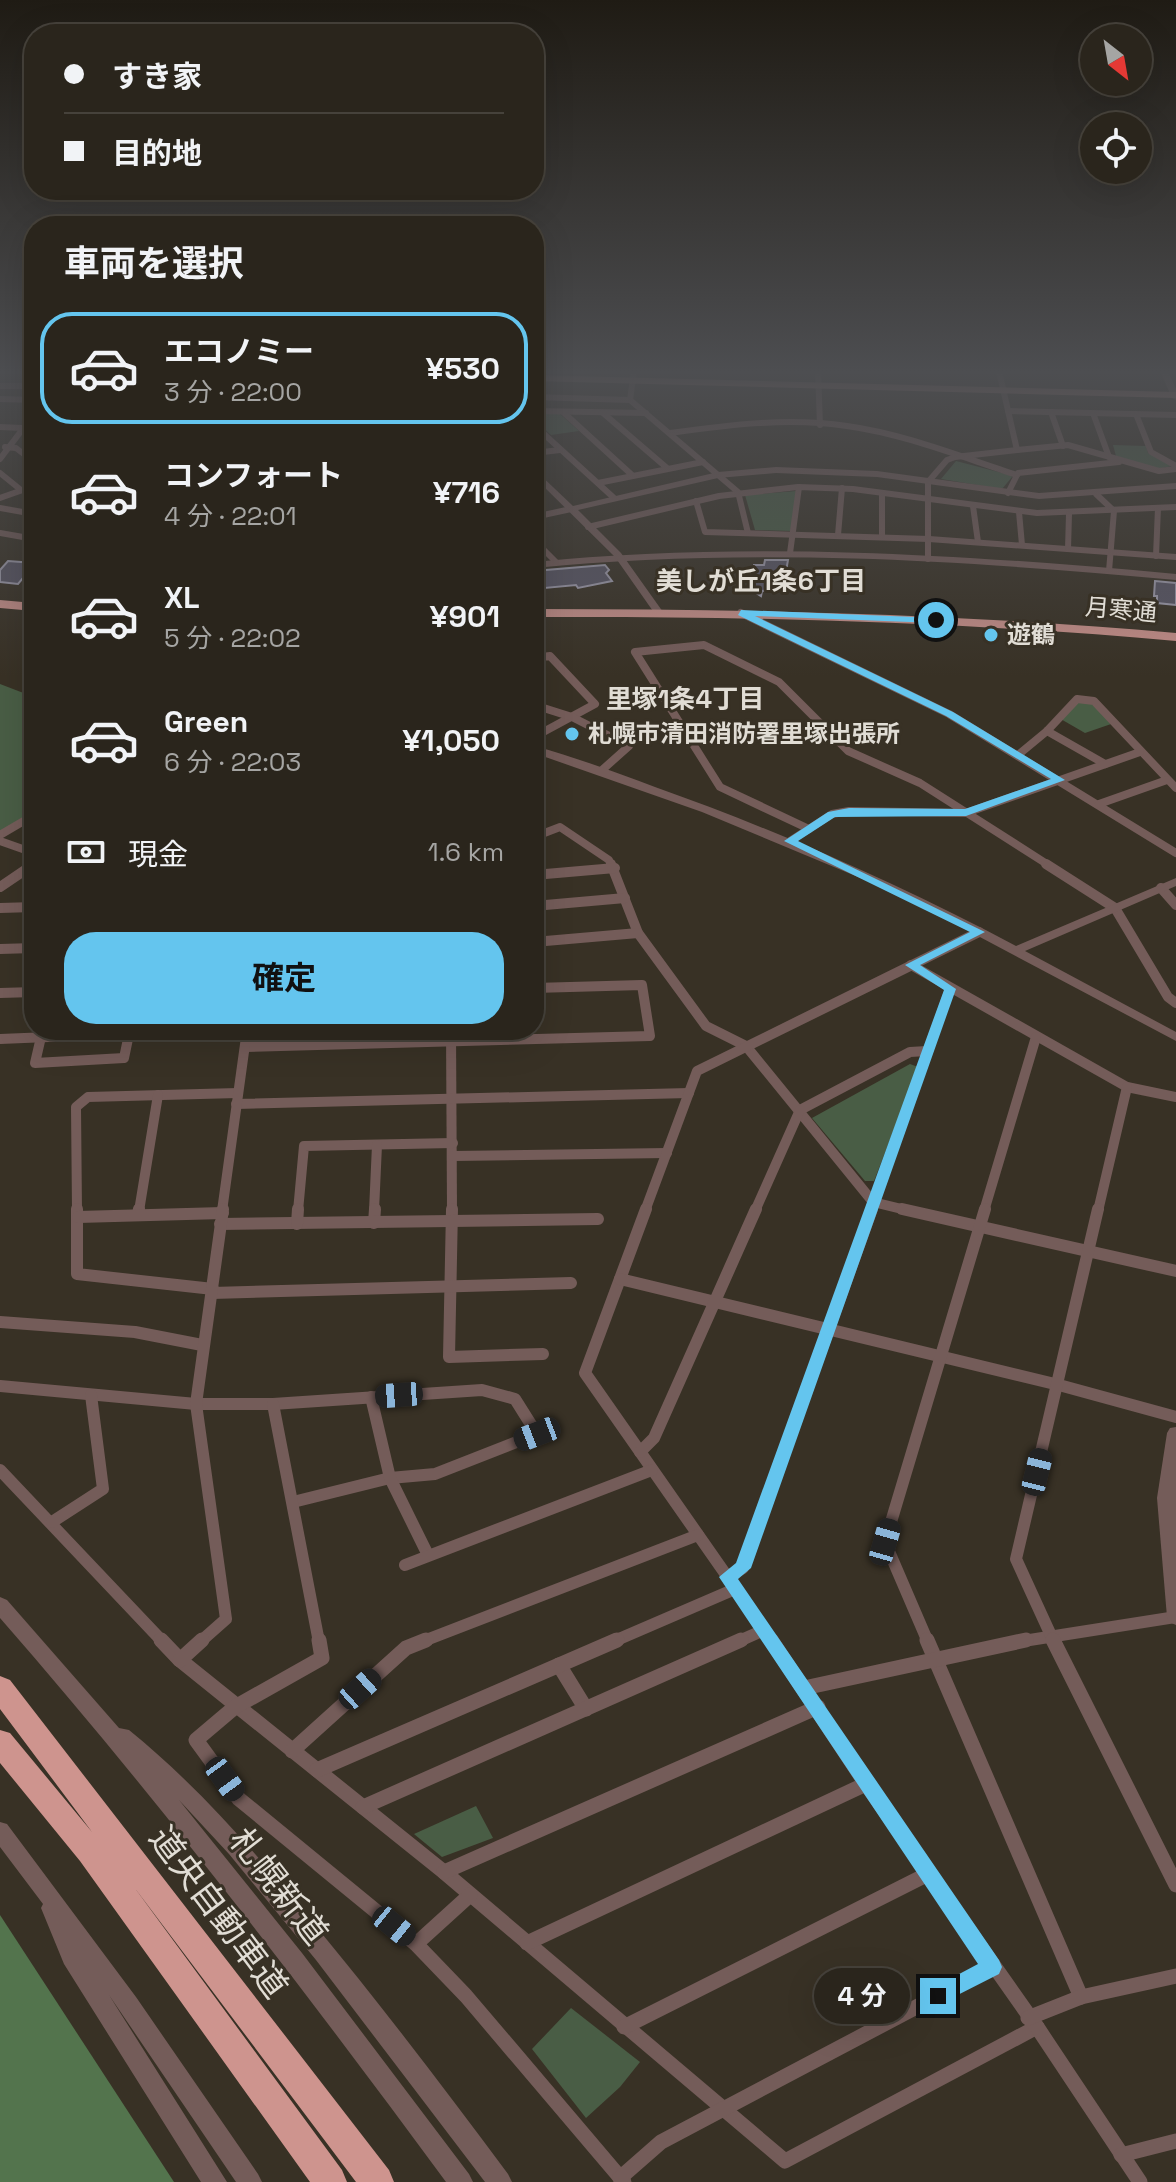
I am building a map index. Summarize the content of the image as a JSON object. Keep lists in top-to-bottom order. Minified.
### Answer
{"streets":{"highway":["月寒通","道央自動車道"],"street":["札幌新道"]},"districts":["美しが丘1条6丁目","里塚1条4丁目"],"places":["遊鶴","札幌市清田消防署里塚出張所"],"north":"bottom right","page":{"banner":["すき家","目的地"],"heading":"車両を選択","list":[{"name":"エコノミー","note":"3 分 · 22:00","value":"¥530"},{"name":"コンフォート","note":"4 分 · 22:01","value":"¥716"},{"name":"XL","note":"5 分 · 22:02","value":"¥901"},{"name":"Green","note":"6 分 · 22:03","value":"¥1,050"}],"pay":["現金","1.6 km"],"buttons":"確定","bubble":"4 分"}}
